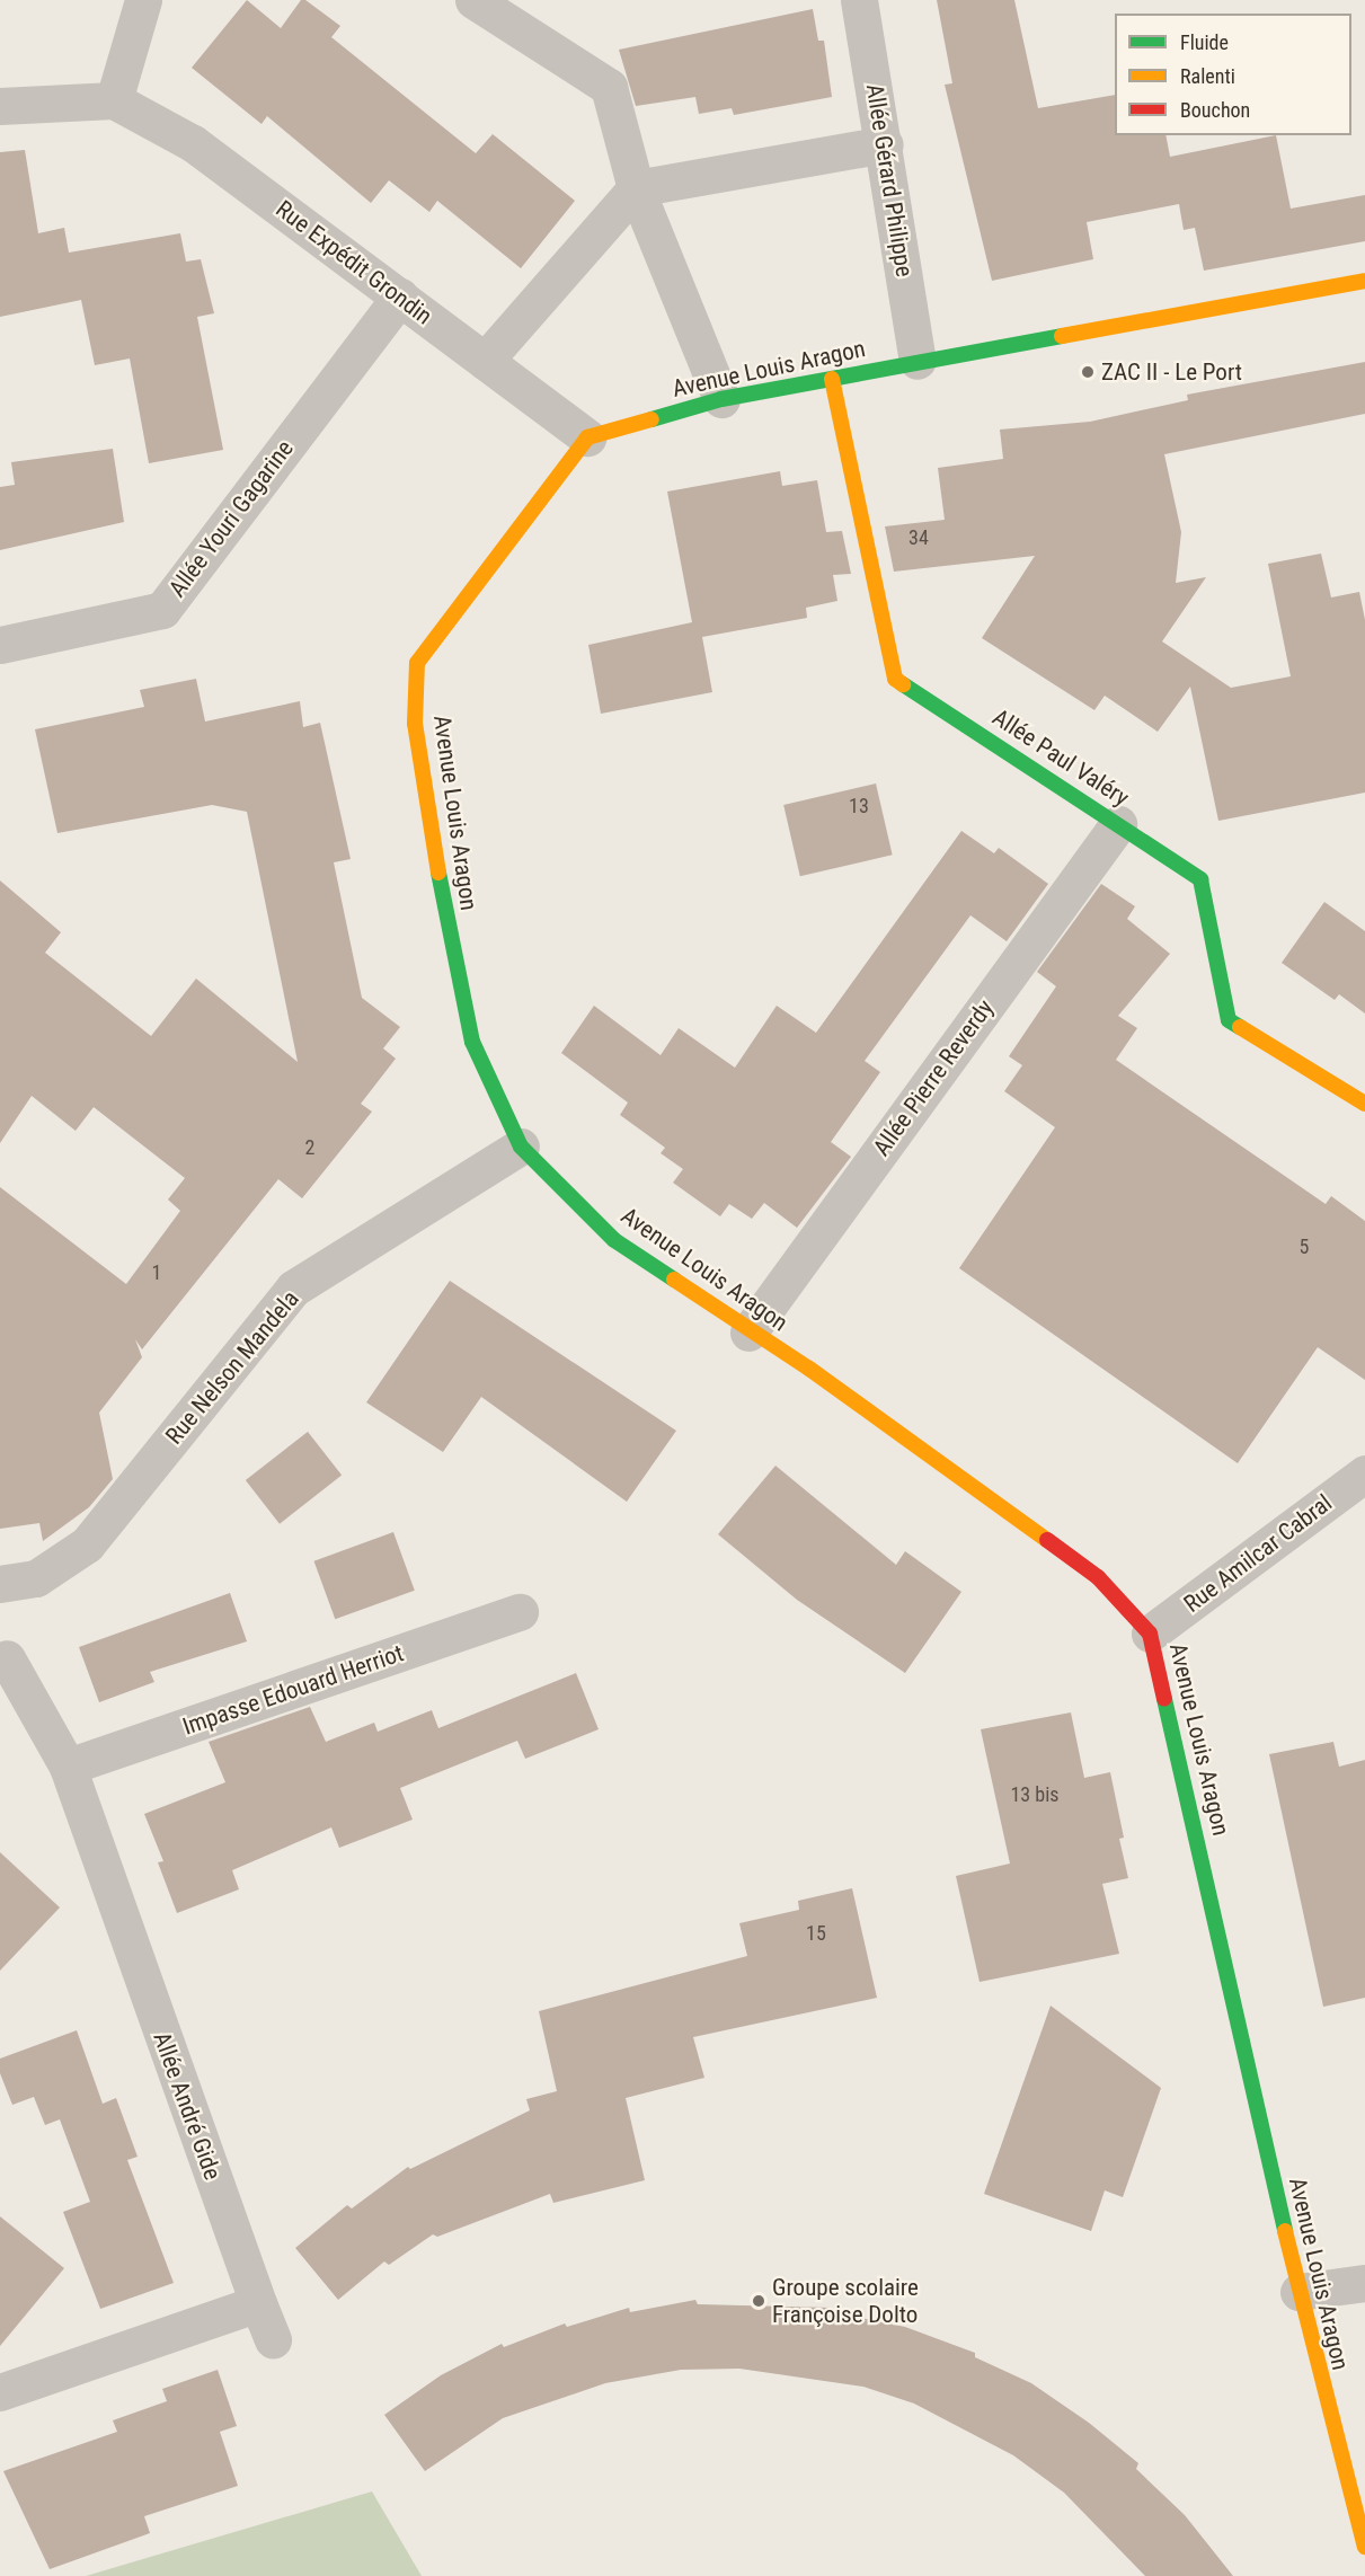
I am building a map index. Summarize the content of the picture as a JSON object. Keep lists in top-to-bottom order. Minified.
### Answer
{"streets":{"street":["Allée Gérard Philippe","Rue Expédit Grondin","Avenue Louis Aragon","Allée Youri Gagarine","Allée Paul Valéry","Allée Pierre Reverdy","Rue Nelson Mandela","Rue Amilcar Cabral","Impasse Edouard Herriot","Allée André Gide"]},"crossings":[["Allée Gérard Philippe","Avenue Louis Aragon"],["Rue Expédit Grondin","Avenue Louis Aragon"],["Rue Expédit Grondin","Allée Youri Gagarine"],["Avenue Louis Aragon","Allée Paul Valéry"],["Avenue Louis Aragon","Allée Pierre Reverdy"],["Avenue Louis Aragon","Rue Nelson Mandela"],["Avenue Louis Aragon","Rue Amilcar Cabral"],["Allée Paul Valéry","Allée Pierre Reverdy"],["Impasse Edouard Herriot","Allée André Gide"]],"places":["ZAC II - Le Port","Groupe scolaire Françoise Dolto"],"house_numbers":["34","13","2","5","1","13 bis","15"],"legend":["Fluide","Ralenti","Bouchon"]}
